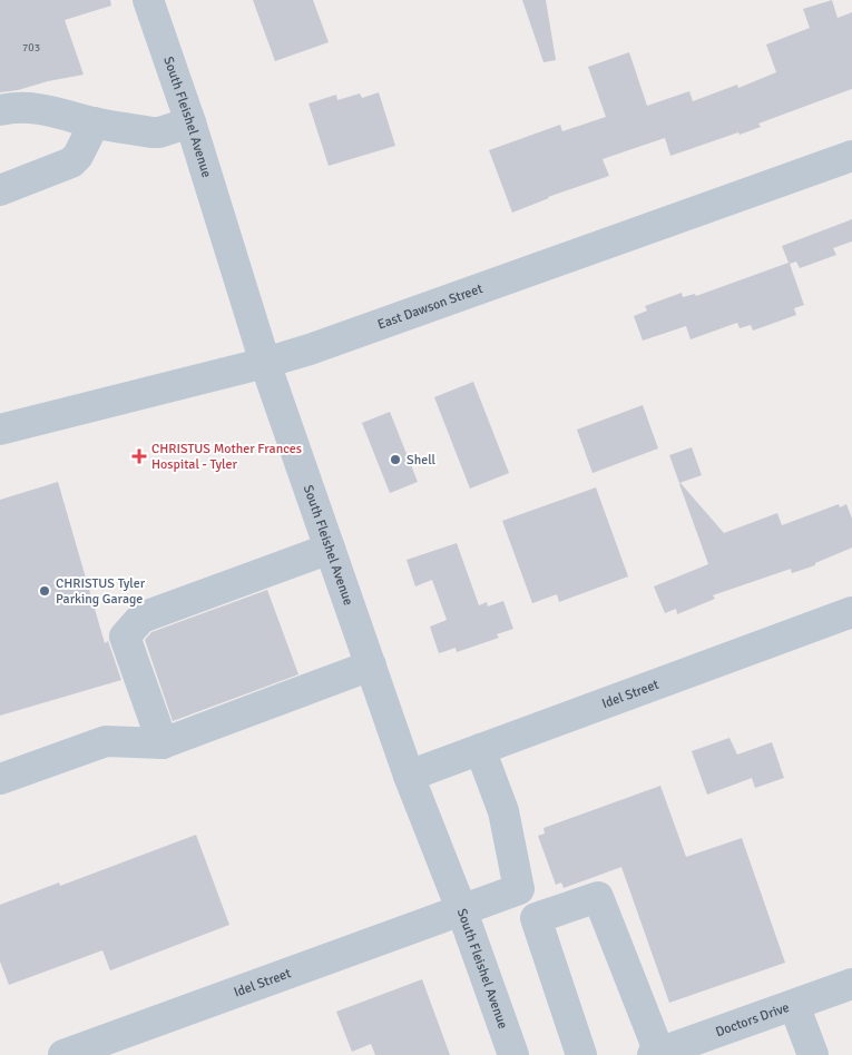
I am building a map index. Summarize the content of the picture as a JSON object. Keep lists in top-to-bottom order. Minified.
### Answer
{"streets":{"street":["South Fleishel Avenue","East Dawson Street","Idel Street","Doctors Drive"]},"crossings":[["South Fleishel Avenue","East Dawson Street"],["South Fleishel Avenue","Idel Street"]],"places":{"health":["CHRISTUS Mother Frances Hospital - Tyler"],"other":["Shell","CHRISTUS Tyler Parking Garage"]},"house_numbers":["703"]}
